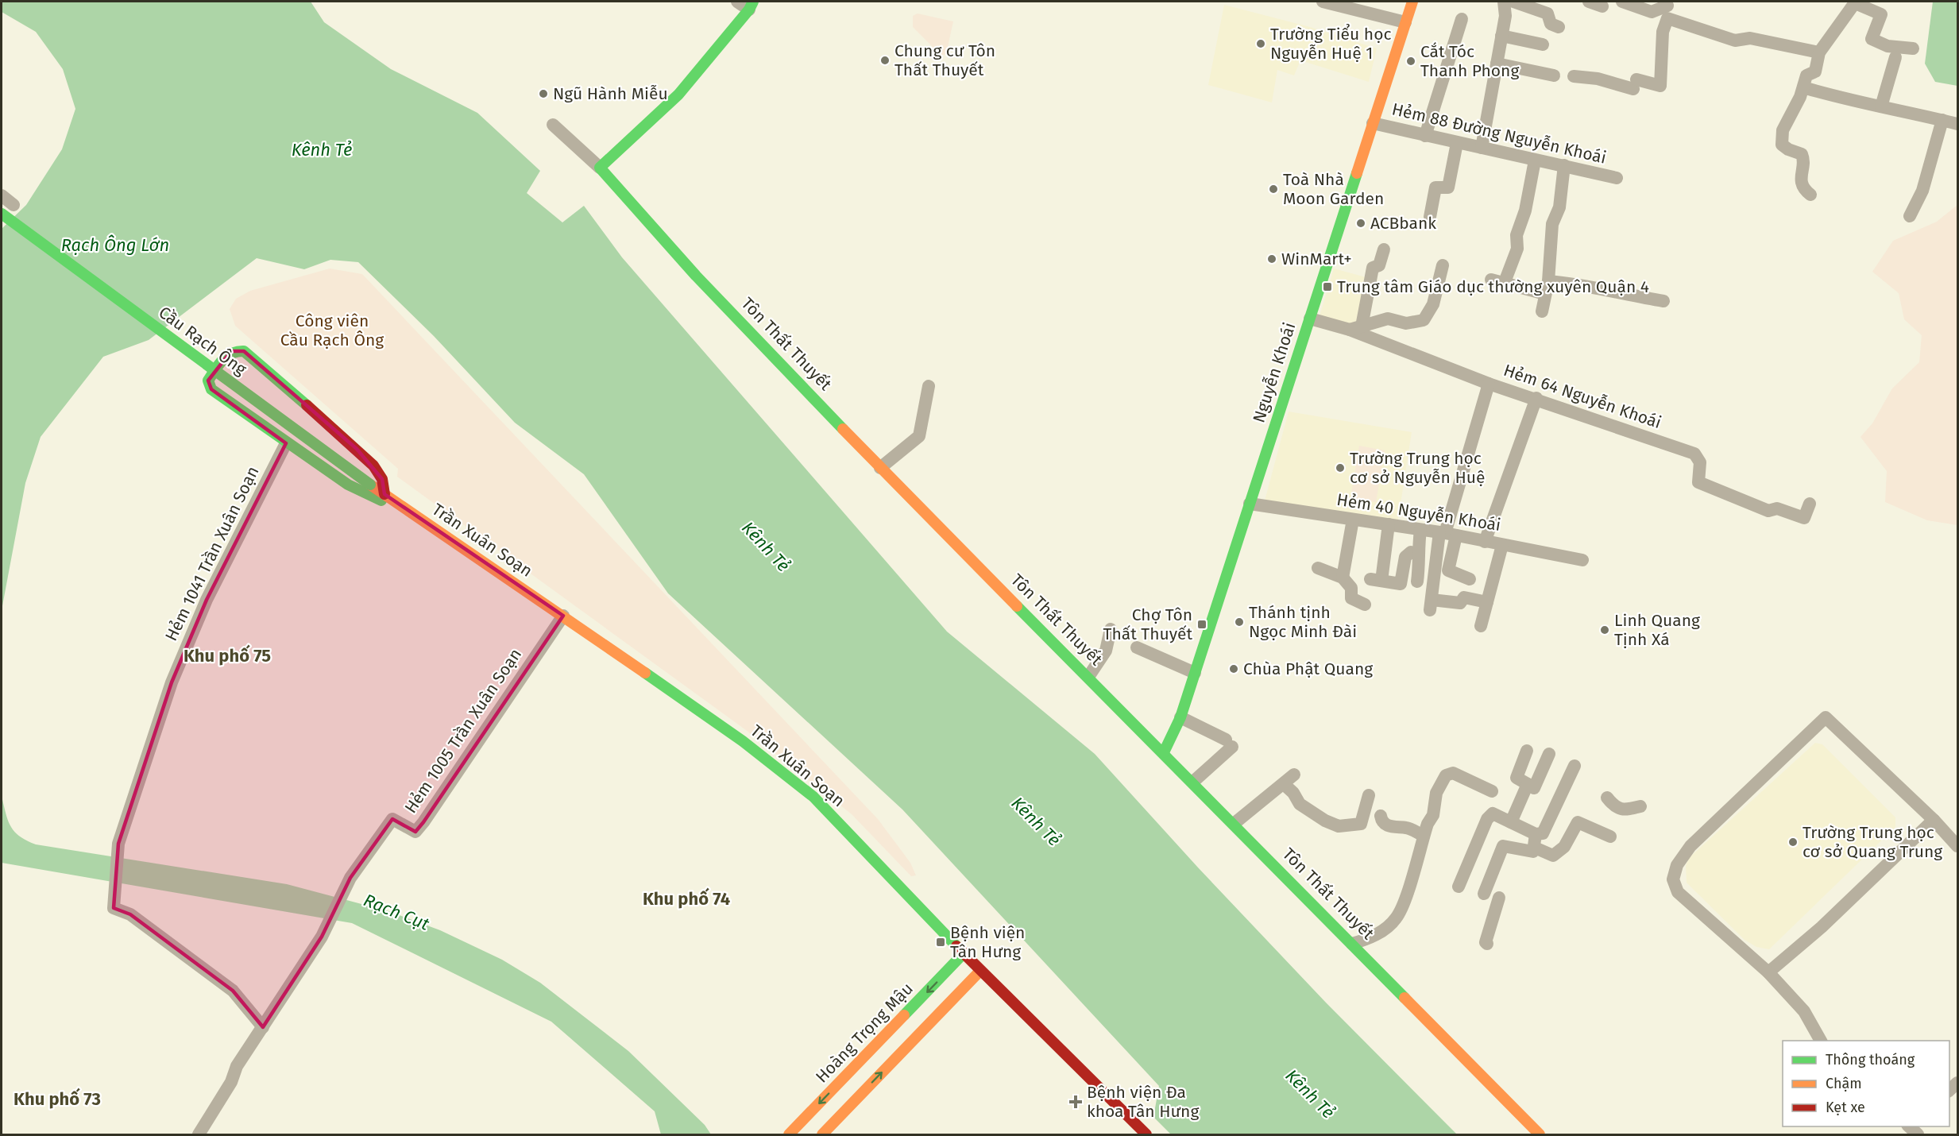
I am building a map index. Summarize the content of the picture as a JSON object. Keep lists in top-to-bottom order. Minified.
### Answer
{"streets":{"main road":["Cầu Rạch Ông","Tôn Thất Thuyết","Nguyễn Khoái","Trần Xuân Soạn","Hoàng Trọng Mậu"],"street":["Hẻm 88 Đường Nguyễn Khoái","Hẻm 64 Nguyễn Khoái","Hẻm 40 Nguyễn Khoái","Hẻm 1041 Trần Xuân Soạn","Hẻm 1005 Trần Xuân Soạn"]},"crossings":[["Hẻm 88 Đường Nguyễn Khoái","Nguyễn Khoái"],["Cầu Rạch Ông","Trần Xuân Soạn"],["Tôn Thất Thuyết","Nguyễn Khoái"],["Nguyễn Khoái","Hẻm 64 Nguyễn Khoái"],["Nguyễn Khoái","Hẻm 40 Nguyễn Khoái"],["Trần Xuân Soạn","Hẻm 1041 Trần Xuân Soạn"],["Trần Xuân Soạn","Hẻm 1005 Trần Xuân Soạn"],["Trần Xuân Soạn","Hoàng Trọng Mậu"],["Hẻm 1041 Trần Xuân Soạn","Hẻm 1005 Trần Xuân Soạn"]],"districts":["Khu phố 75","Khu phố 74","Khu phố 73"],"water":["Kênh Tẻ","Rạch Ông Lớn","Rạch Cụt"],"parks":["Công viên Cầu Rạch Ông"],"places":{"other":["Trường Tiểu học Nguyễn Huệ 1","Chung cư Tôn Thất Thuyết","Cắt Tóc Thanh Phong","Ngũ Hành Miễu","Toà Nhà Moon Garden","ACBbank","WinMart+","Trường Trung học cơ sở Nguyễn Huệ","Thánh tịnh Ngọc Minh Đài","Linh Quang Tịnh Xá","Chùa Phật Quang","Trường Trung học cơ sở Quang Trung"],"transit":["Trung tâm Giáo dục thường xuyên Quận 4","Chợ Tôn Thất Thuyết","Bệnh viện Tân Hưng"],"health":["Bệnh viện Đa khoa Tân Hưng"]},"legend":["Thông thoáng","Chậm","Kẹt xe"]}
